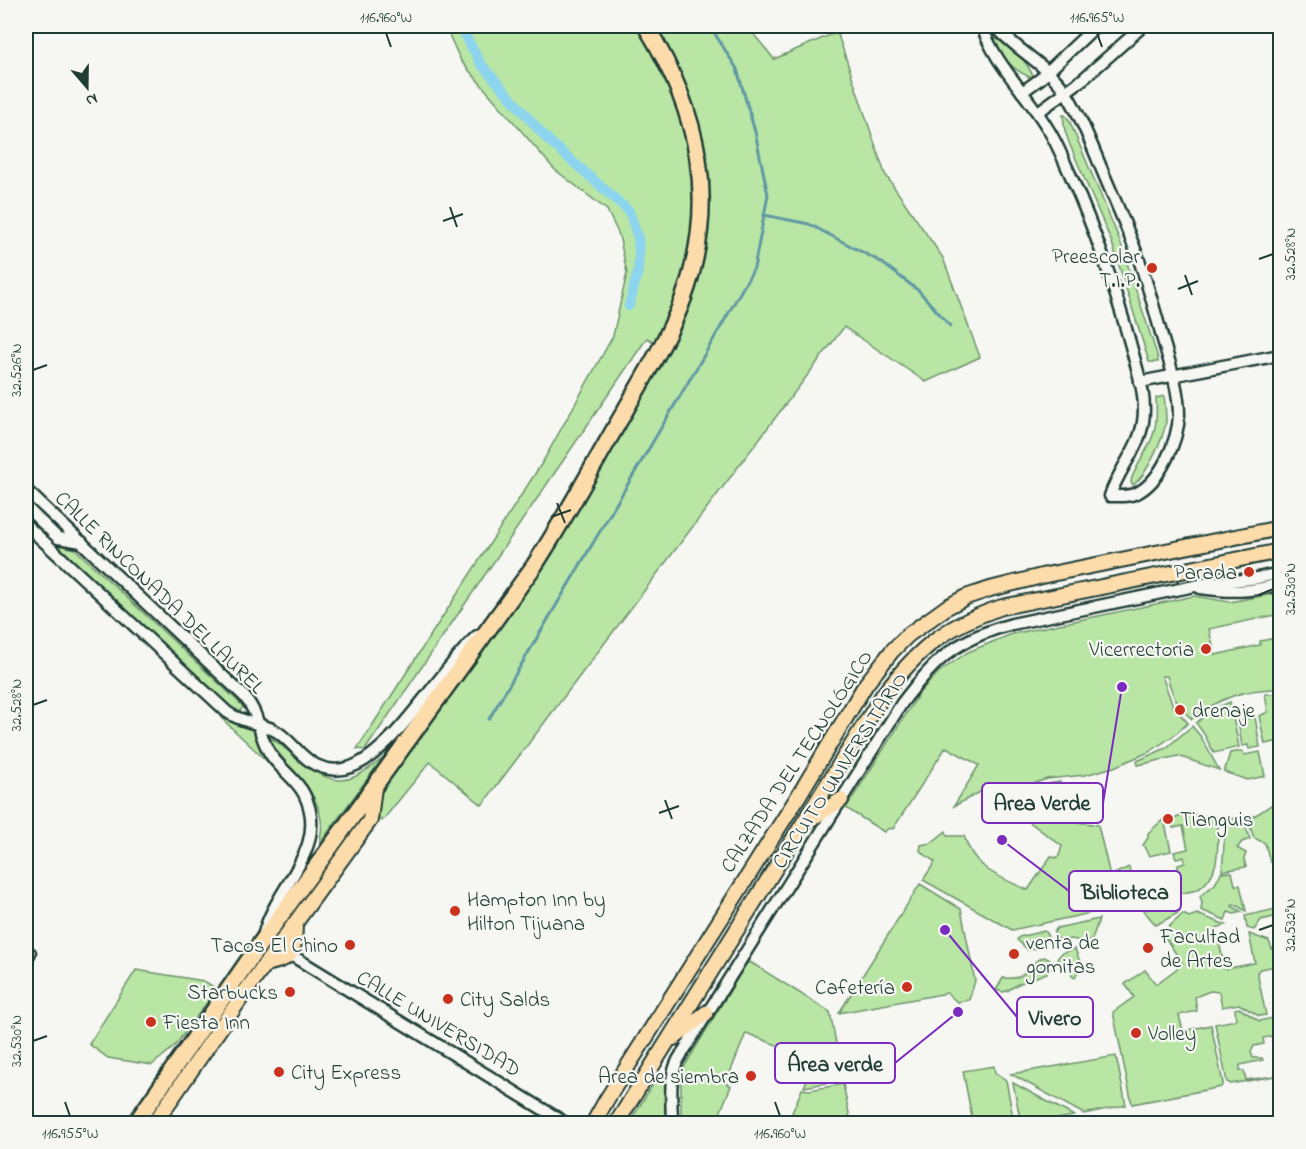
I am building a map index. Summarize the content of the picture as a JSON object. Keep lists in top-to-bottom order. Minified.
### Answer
{"streets":{"main road":["CALZADA DEL TECNOLÓGICO"],"street":["CALLE RINCONADA DEL LAUREL","CIRCUITO UNIVERSITARIO","CALLE UNIVERSIDAD"]},"places":["Preescolar T.I.P.","Parada","Vicerrectoria","Area Verde","drenaje","Tianguis","Biblioteca","Hampton Inn by Hilton Tijuana","Vivero","Tacos El Chino","Facultad de Artes","venta de gomitas","Cafetería","Starbucks","City Salds","Área verde","Fiesta Inn","Volley","City Express","Area de siembra"],"north":"bottom","coordinates":["116.960°W","116.965°W","32.528°N","32.526°N","32.530°N","32.532°N","116.955°W"]}
